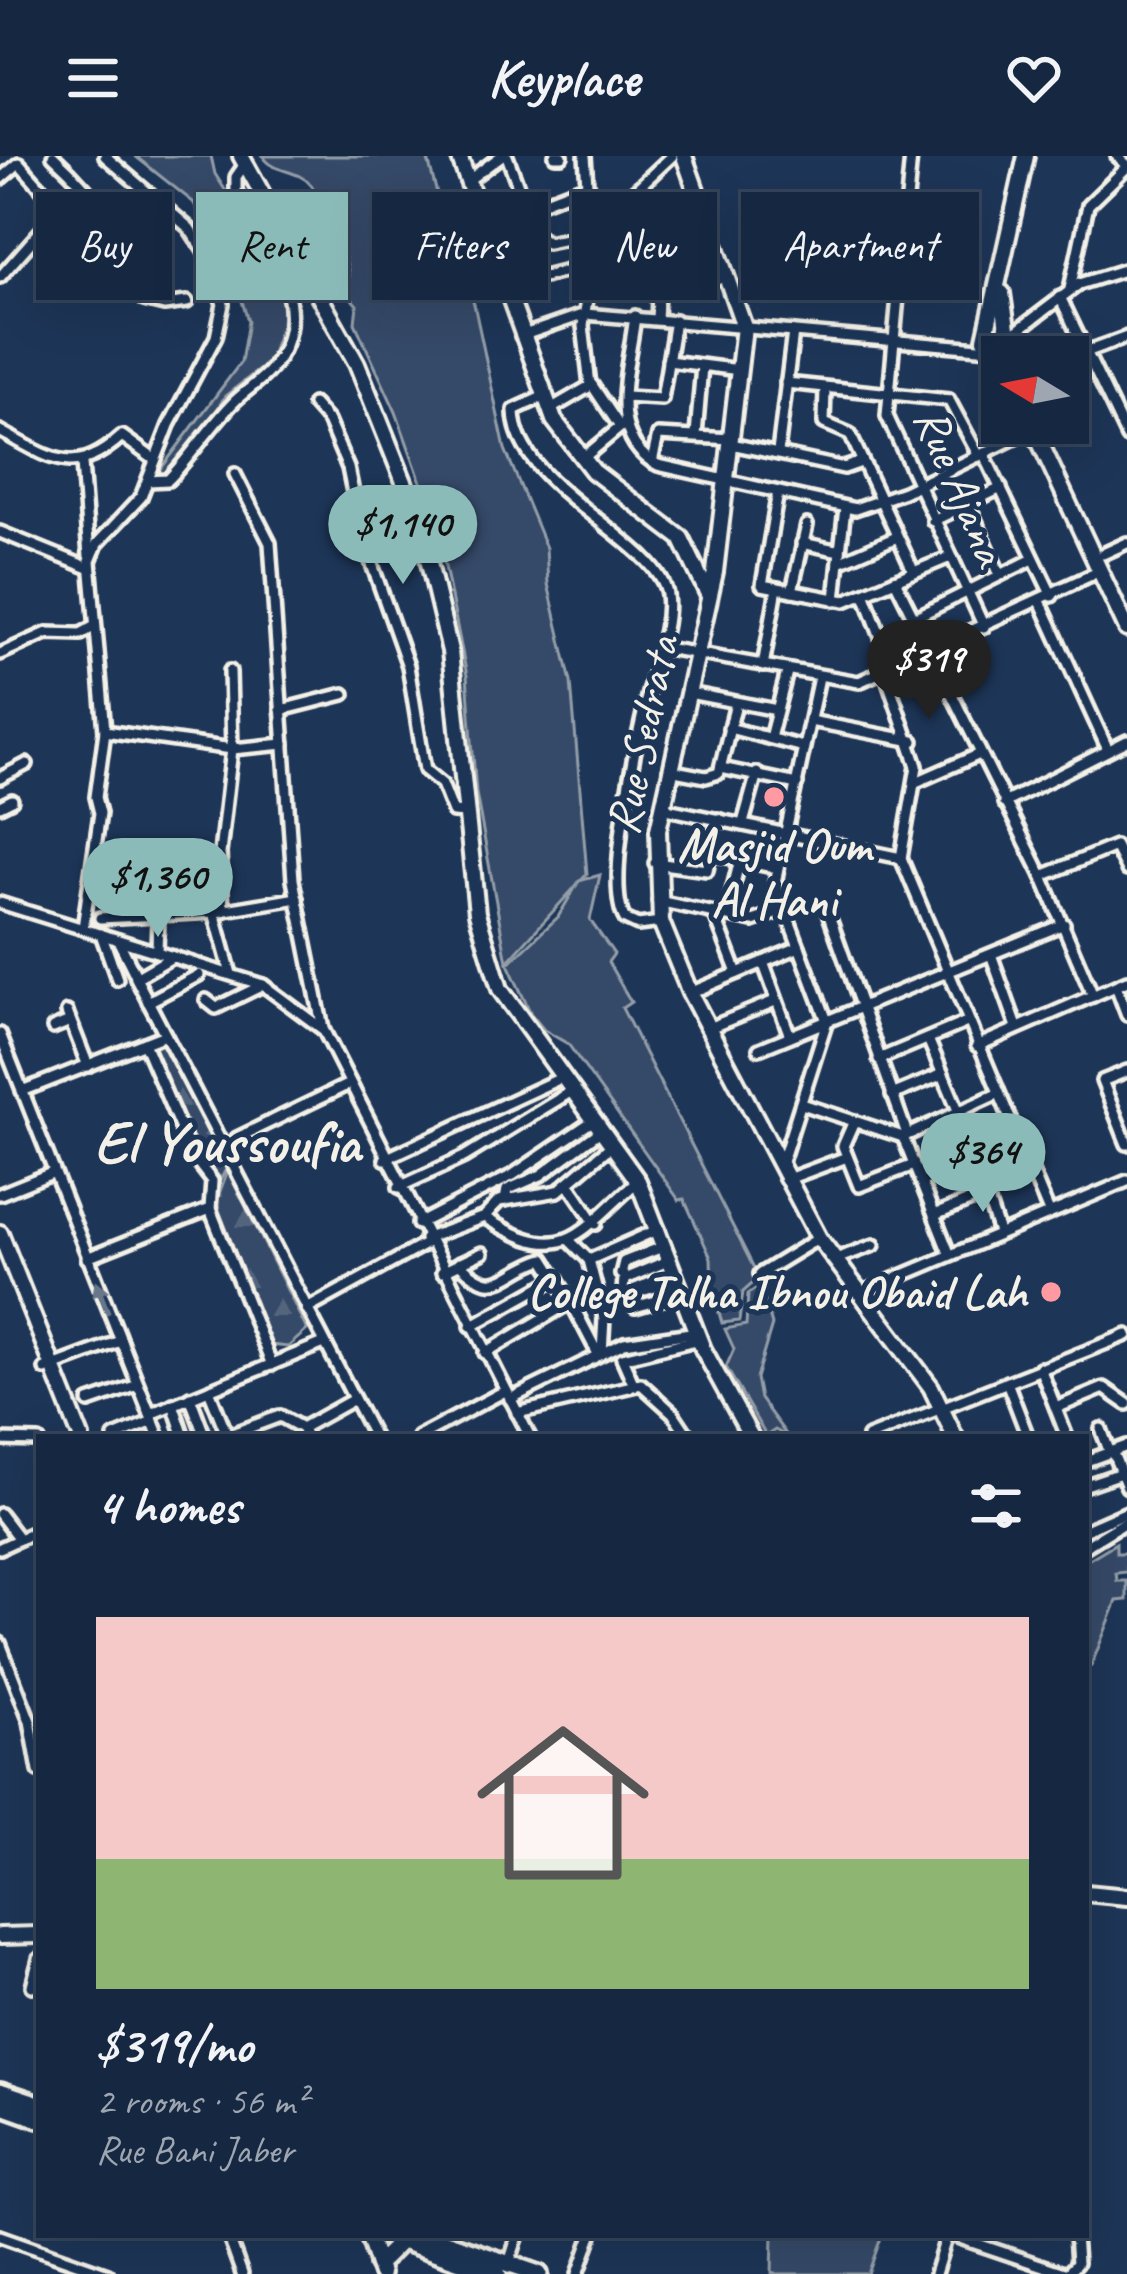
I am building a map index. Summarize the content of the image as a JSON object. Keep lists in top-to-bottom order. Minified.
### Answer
{"streets":{"street":["Rue Ajana","Rue Sedrata"]},"districts":["El Youssoufia"],"places":["Masjid Oum Al Hani","College Talha Ibnou Obaid Lah"],"north":"left","page":{"header":"Keyplace","chip":["Buy","Rent","Filters","New","Apartment"],"price":["$1,140","$319","$1,360","$364"],"heading":"4 homes","list":[{"name":"$319/mo","note":"2 rooms · 56 m² · Rue Bani Jaber"}]}}
